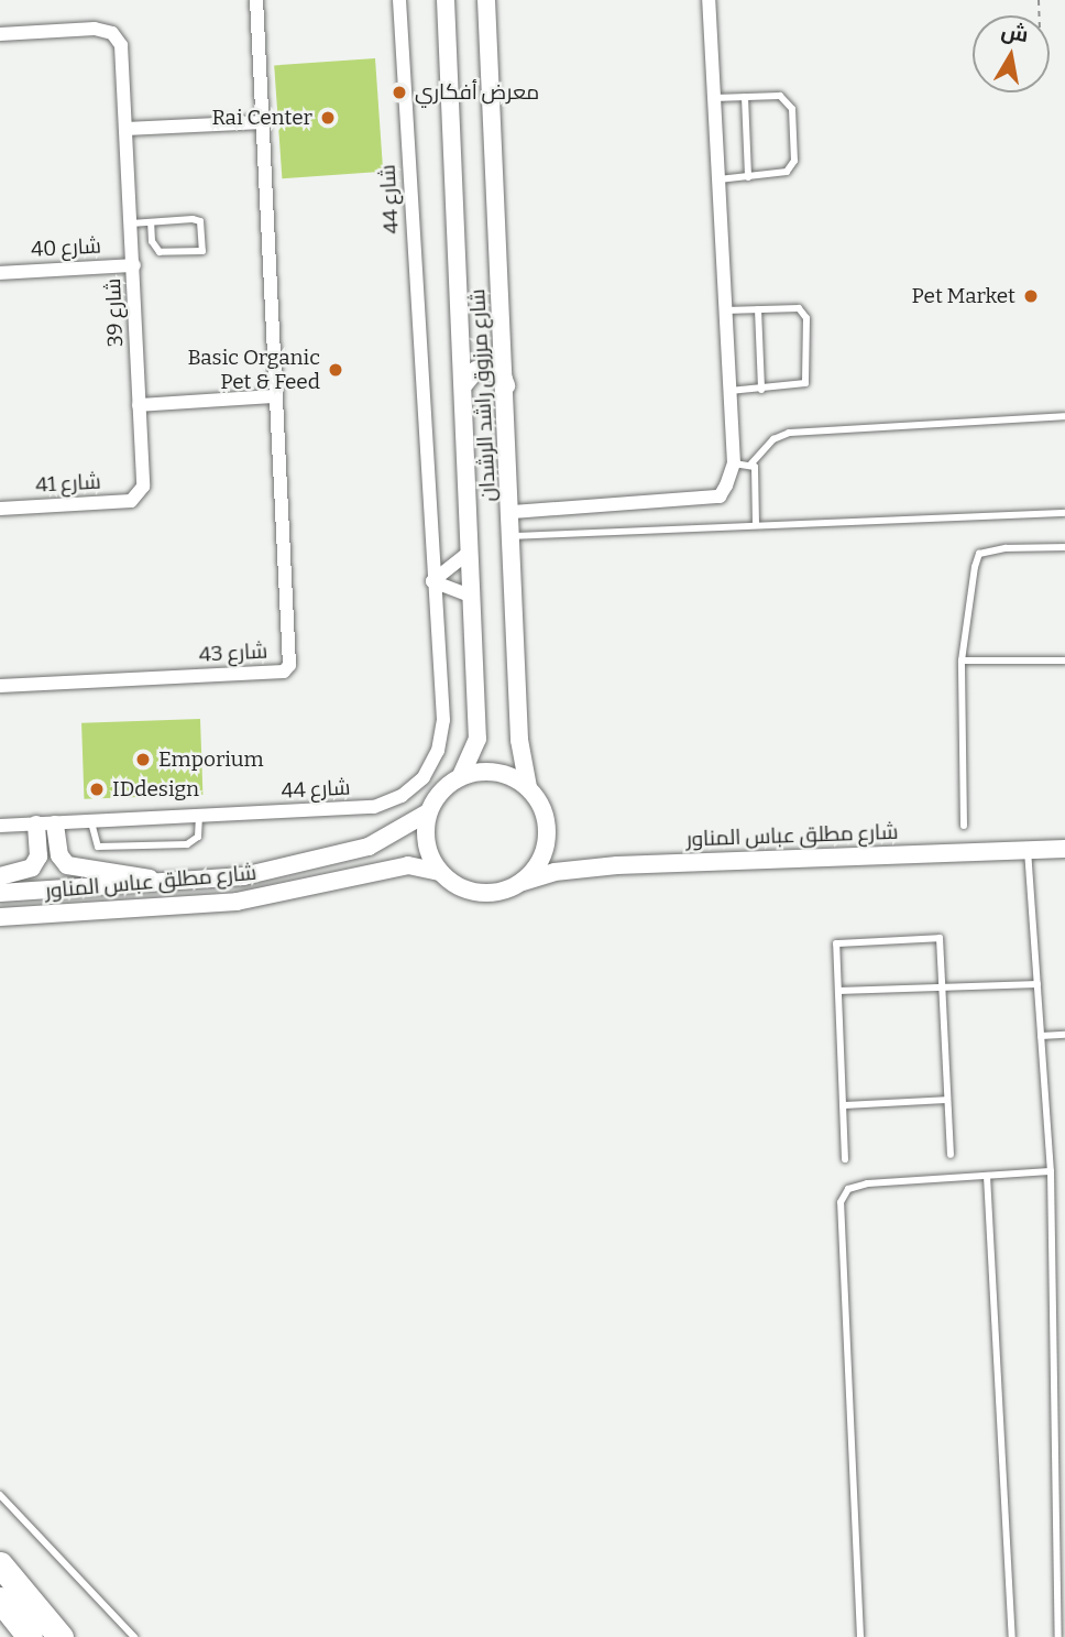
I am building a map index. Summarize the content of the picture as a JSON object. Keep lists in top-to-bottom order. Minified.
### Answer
{"streets":{"street":["شارع 44","شارع 40","شارع 39","شارع مرزوق راشد الرشدان","شارع 41","شارع 43","شارع مطلق عباس المناور"]},"crossings":[["شارع 40","شارع 39"],["شارع 39","شارع 41"],["شارع مرزوق راشد الرشدان","شارع مطلق عباس المناور"]],"places":["معرض أفكاري","Rai Center","Pet Market","Basic Organic Pet & Feed","Emporium","IDdesign"],"north":"top"}
